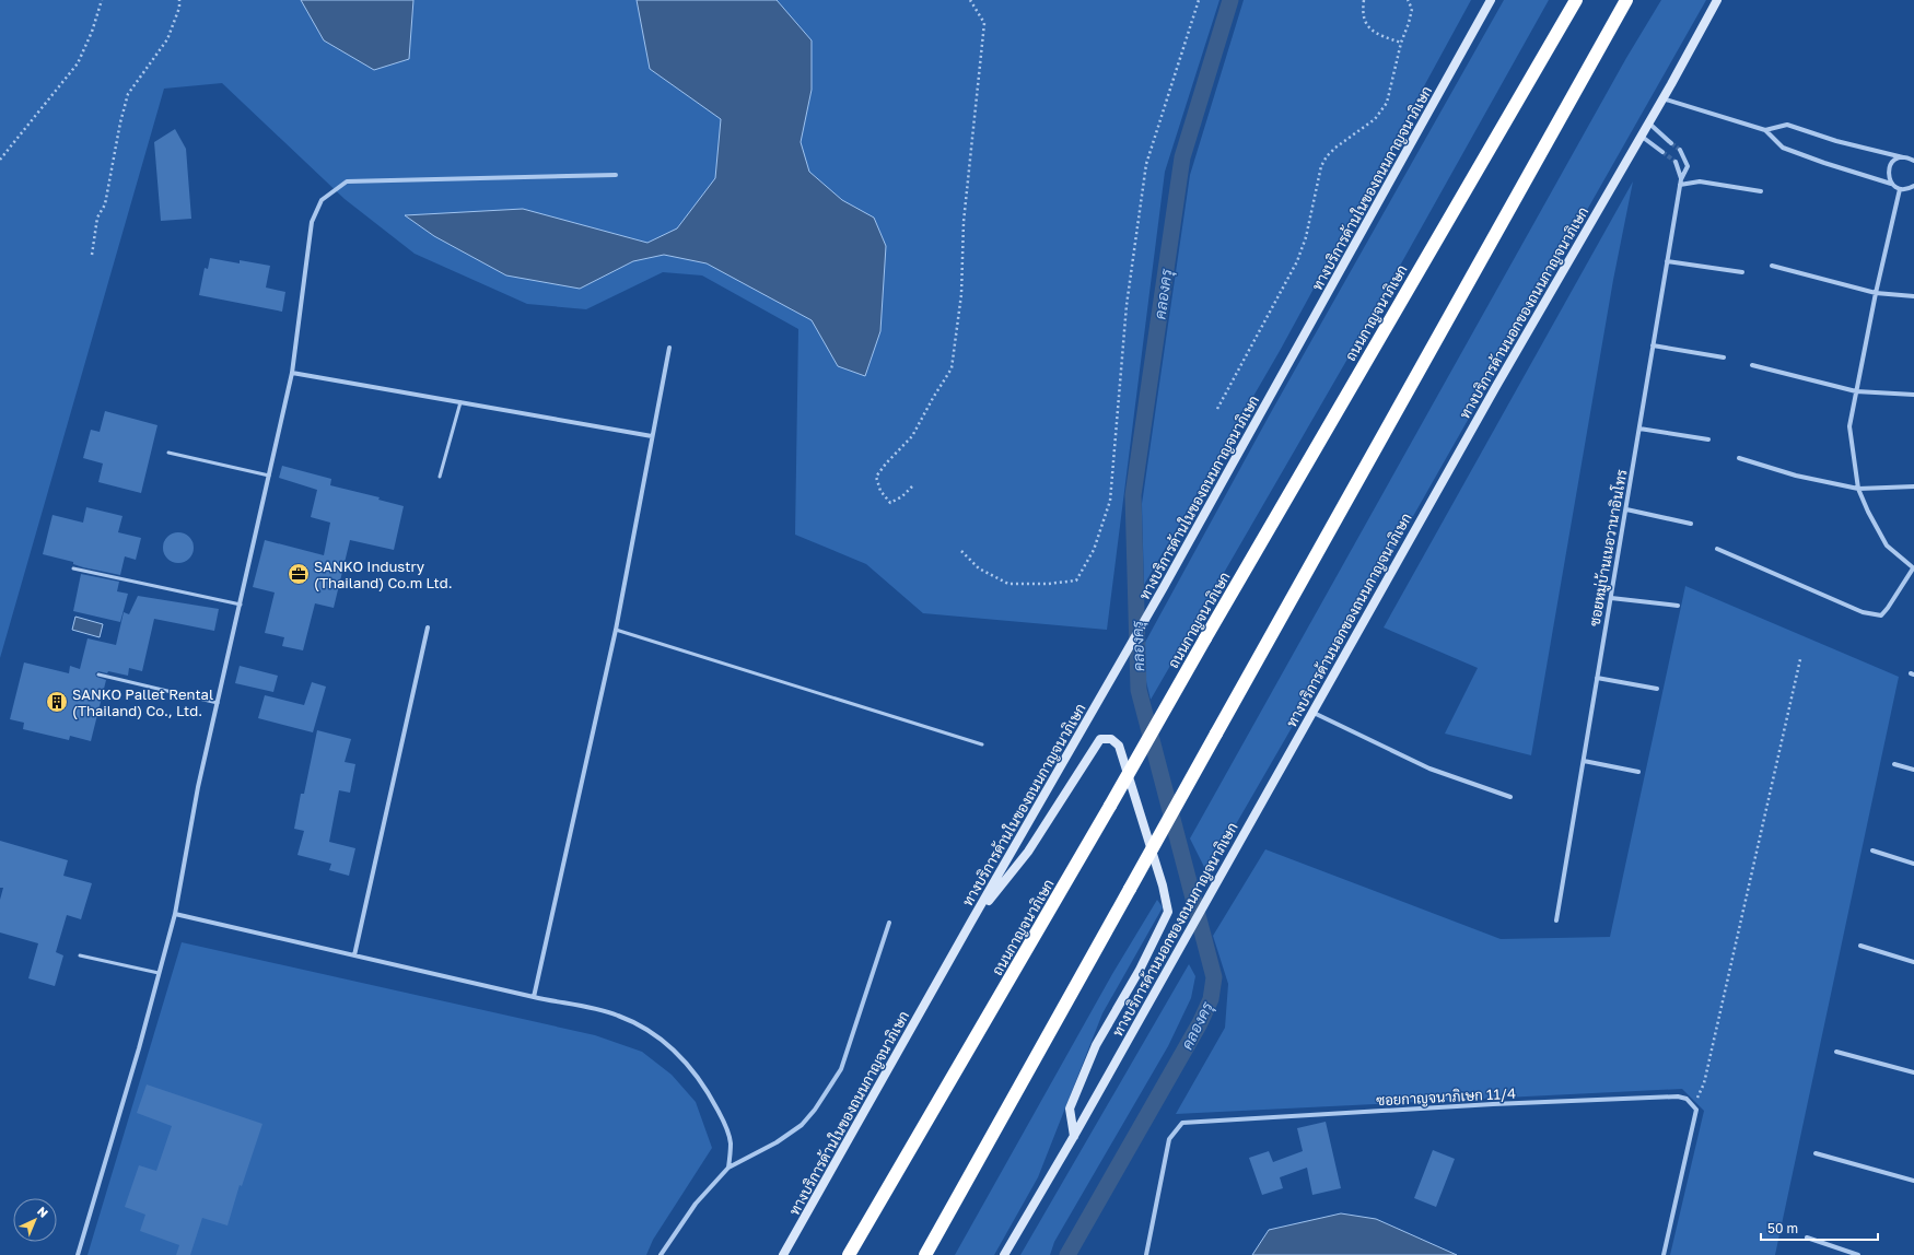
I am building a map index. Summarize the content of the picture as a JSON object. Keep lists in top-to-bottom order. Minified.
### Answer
{"streets":{"highway":["ถนนกาญจนาภิเษก"],"main road":["ทางบริการด้านในของถนนกาญจนาภิเษก","ทางบริการด้านนอกของถนนกาญจนาภิเษก"],"street":["ซอยหมู่บ้านเนอวานาอินโทร","ซอยกาญจนาภิเษก 11/4"]},"water":["คลองครุ"],"places":{"office":["SANKO Industry (Thailand) Co.m Ltd."],"building":["SANKO Pallet Rental (Thailand) Co., Ltd."]},"scale_bar":"50 m","north":"top right"}
